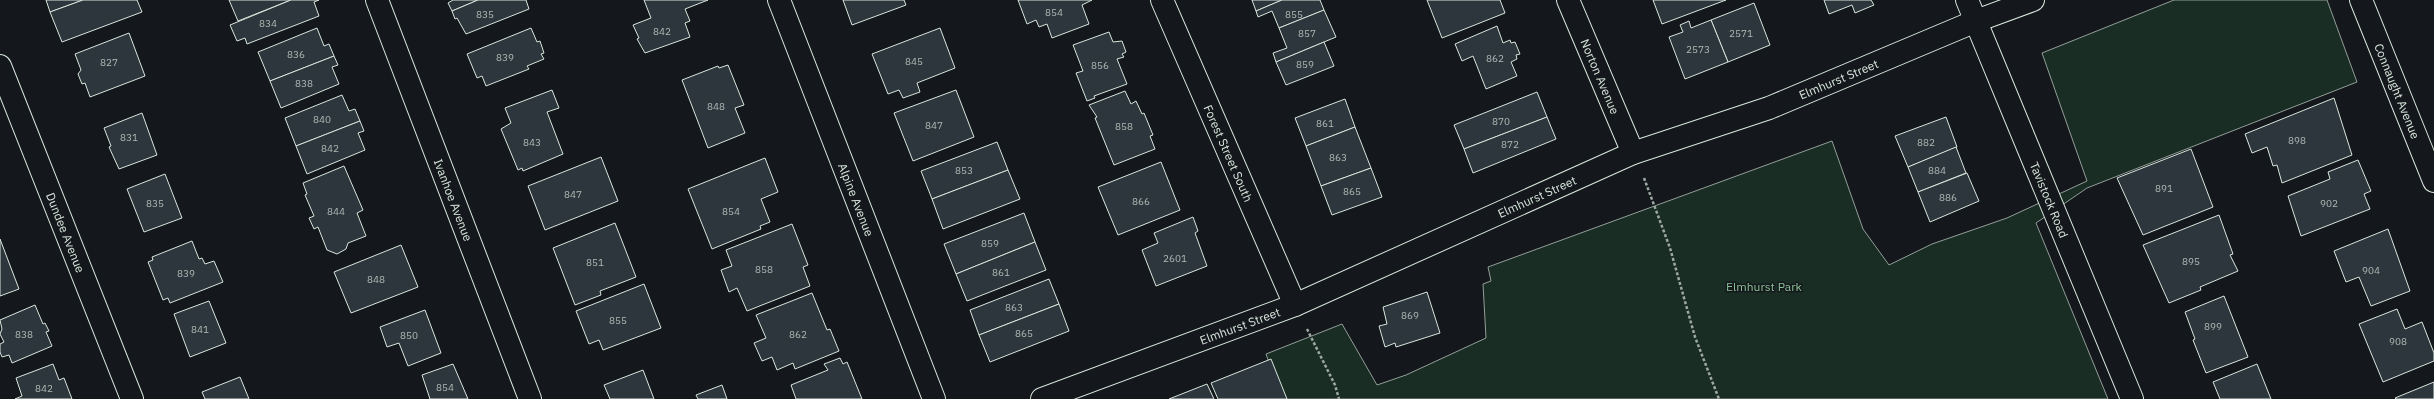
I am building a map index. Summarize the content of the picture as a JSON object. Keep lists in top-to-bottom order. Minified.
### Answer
{"streets":{"street":["Norton Avenue","Elmhurst Street","Connaught Avenue","Forest Street South","Alpine Avenue","Ivanhoe Avenue","Tavistock Road","Dundee Avenue"]},"crossings":[["Norton Avenue","Elmhurst Street"],["Elmhurst Street","Forest Street South"],["Elmhurst Street","Tavistock Road"]],"parks":["Elmhurst Park"],"house_numbers":["854","835","855","834","842","857","2571","2573","836","839","862","845","827","859","856","838","848","840","870","861","847","858","831","898","843","882","872","842","863","853","884","891","865","847","886","866","835","902","844","854","859","2601","895","851","858","904","861","839","848","863","869","855","899","841","865","838","862","850","908","854","842"]}
